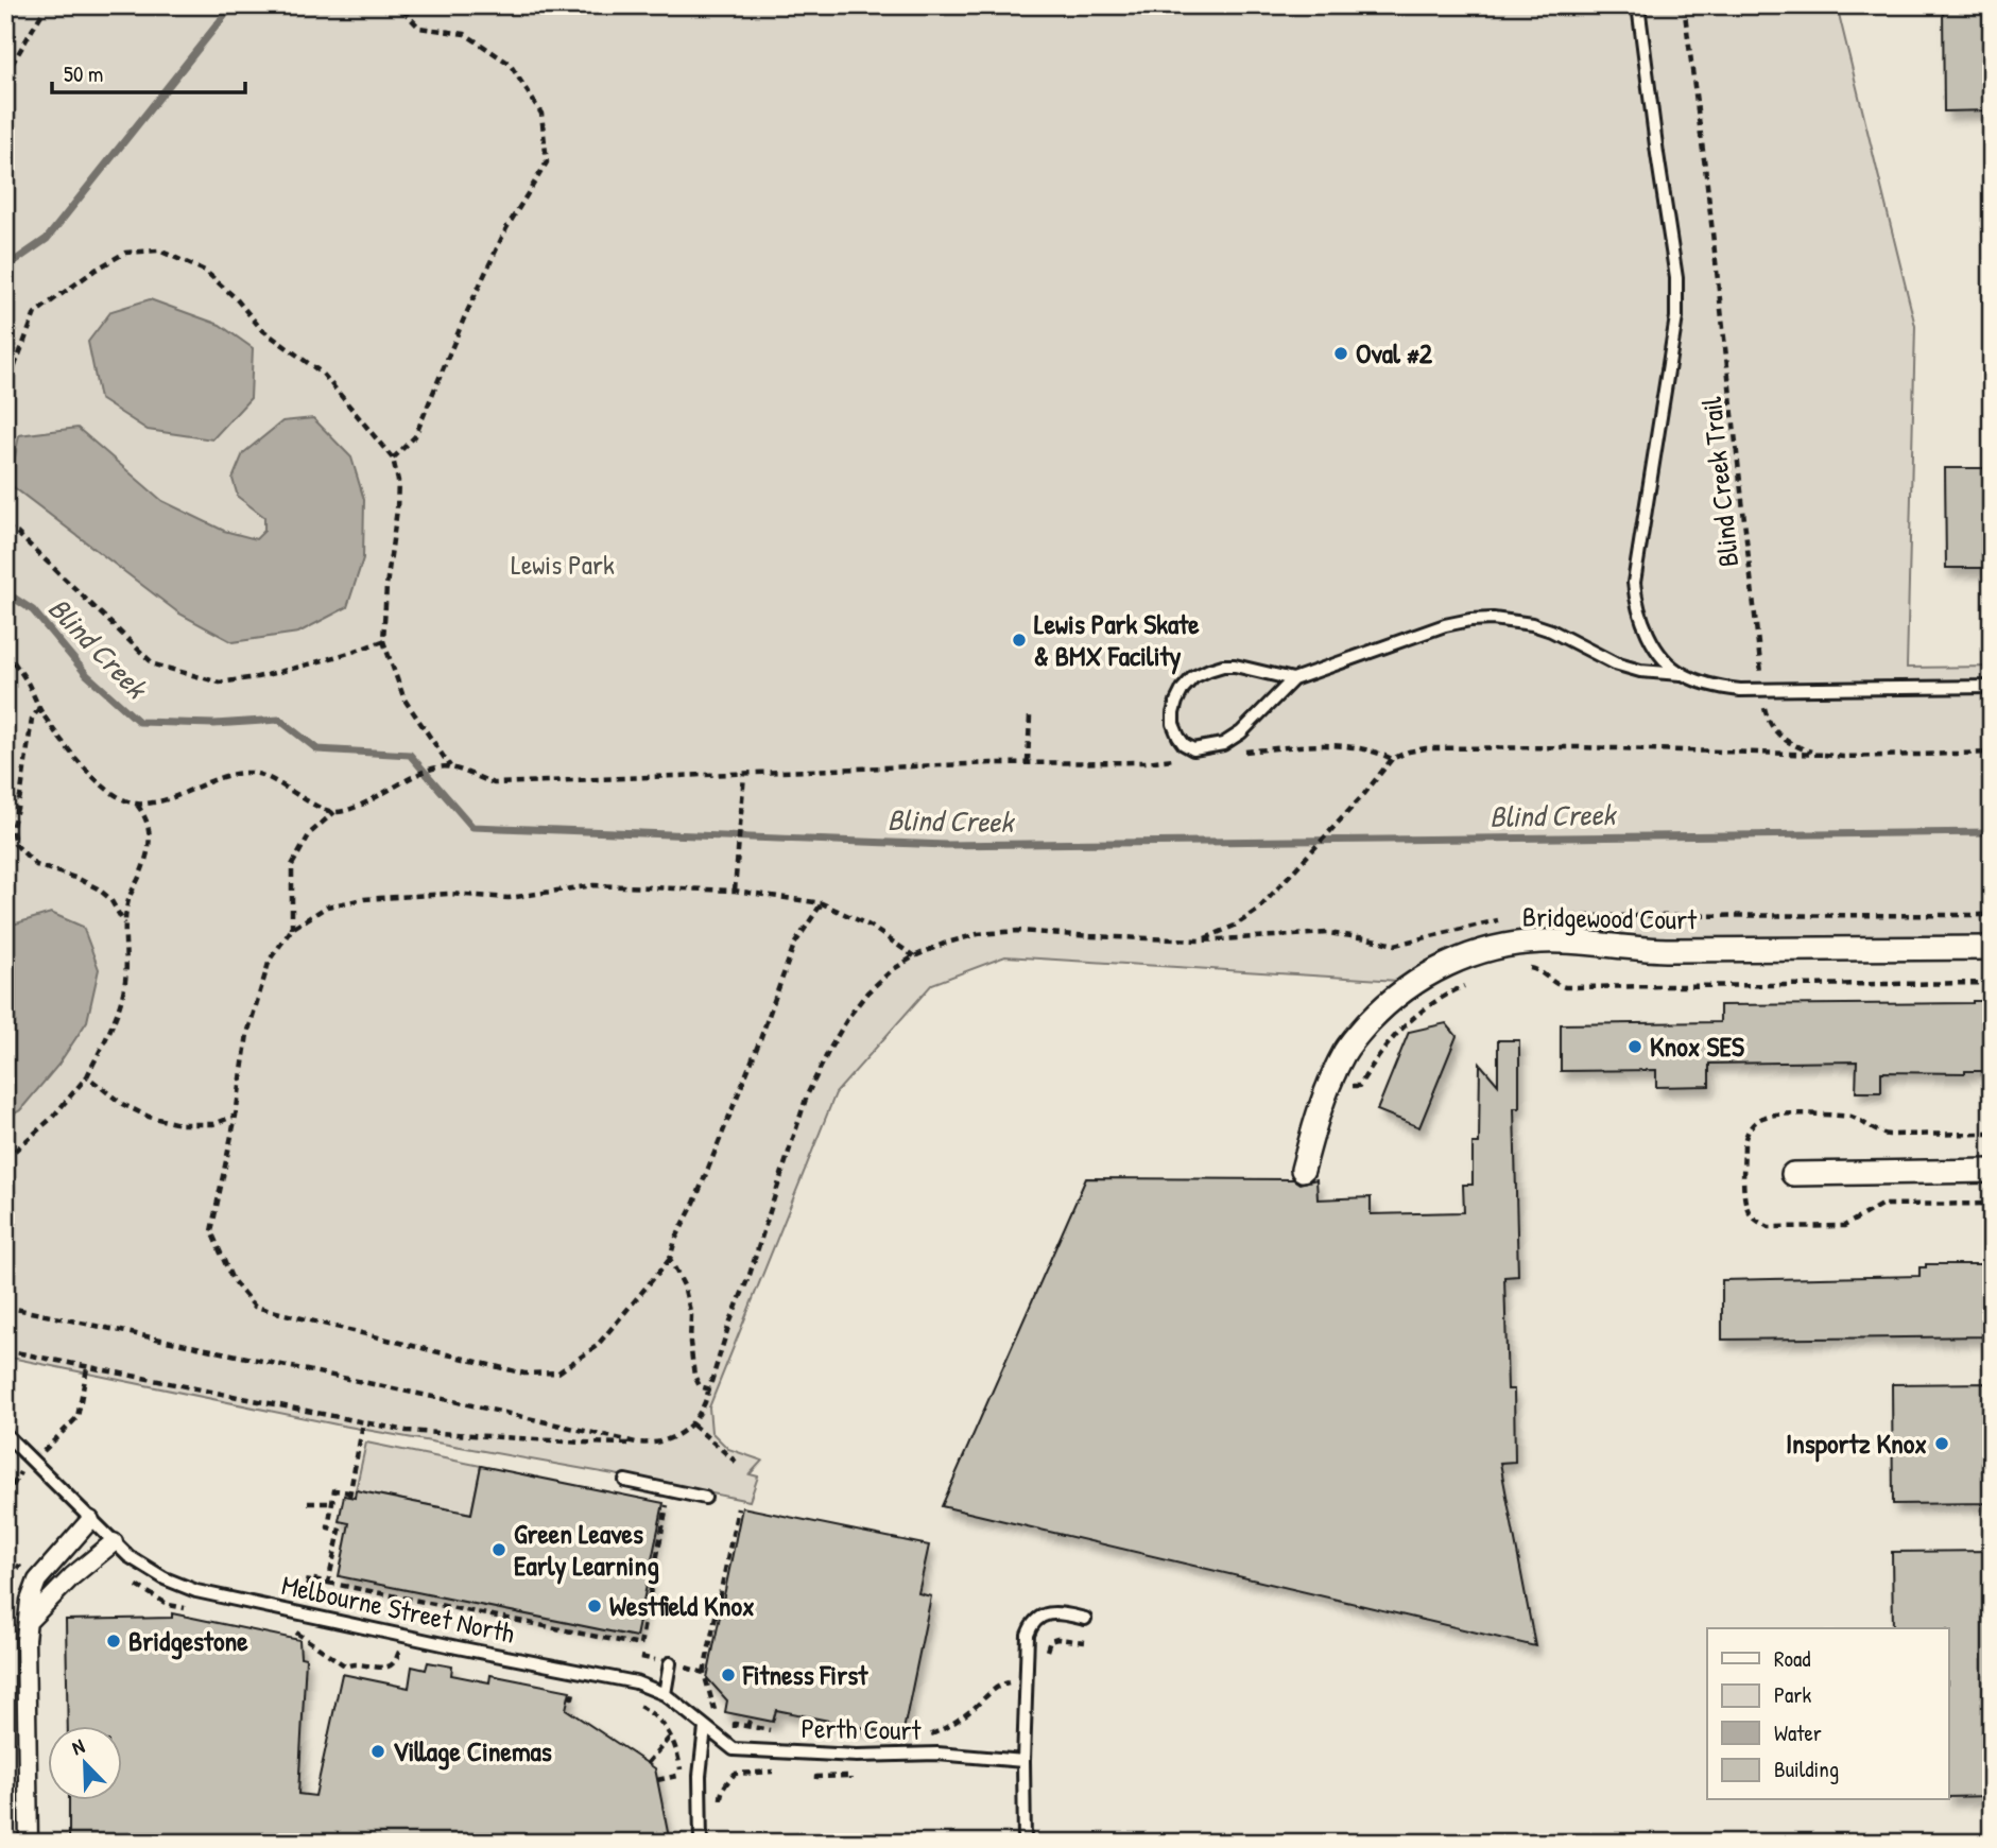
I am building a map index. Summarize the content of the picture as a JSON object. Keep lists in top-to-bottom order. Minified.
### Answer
{"streets":{"street":["Bridgewood Court"],"lane":["Melbourne Street North","Perth Court"],"path":["Blind Creek Trail"]},"water":["Blind Creek"],"parks":["Lewis Park"],"places":["Oval #2","Lewis Park Skate & BMX Facility","Knox SES","Insportz Knox","Green Leaves Early Learning","Westfield Knox","Bridgestone","Fitness First","Village Cinemas"],"legend":["Road","Park","Water","Building"],"scale_bar":"50 m","north":"top left"}
